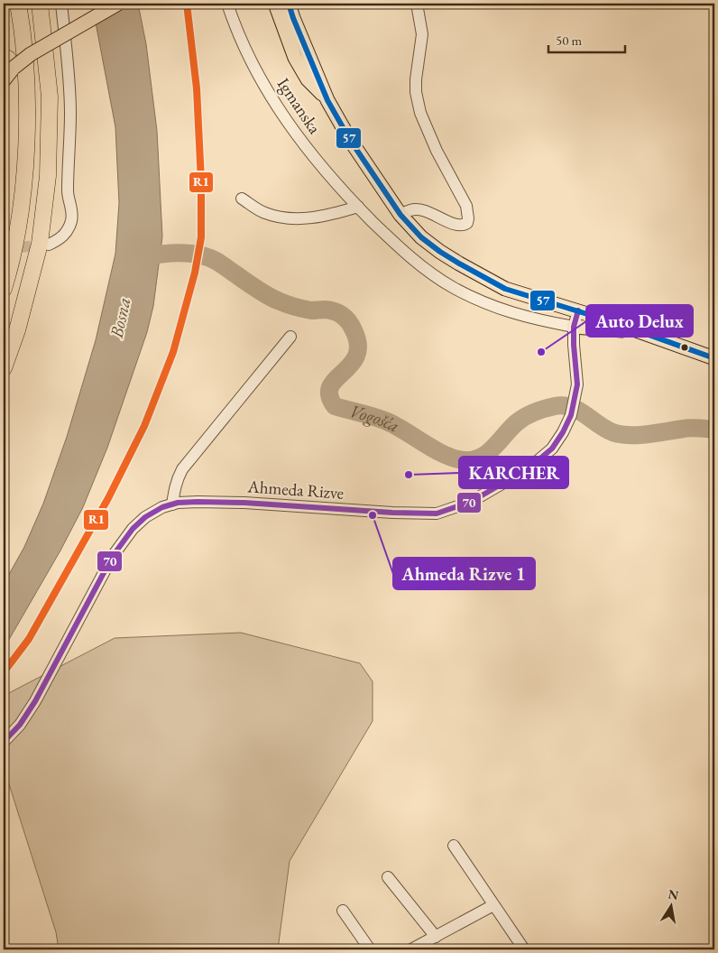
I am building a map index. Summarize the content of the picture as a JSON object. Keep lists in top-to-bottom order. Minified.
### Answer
{"streets":{"street":["Igmanska","Ahmeda Rizve"]},"crossings":[["Igmanska","Ahmeda Rizve"]],"water":["Bosna","Vogošća"],"places":["Auto Delux","KARCHER","Ahmeda Rizve 1"],"lines":["transit line R1","transit line 57","transit line 70"],"scale_bar":"50 m","north":"top"}
